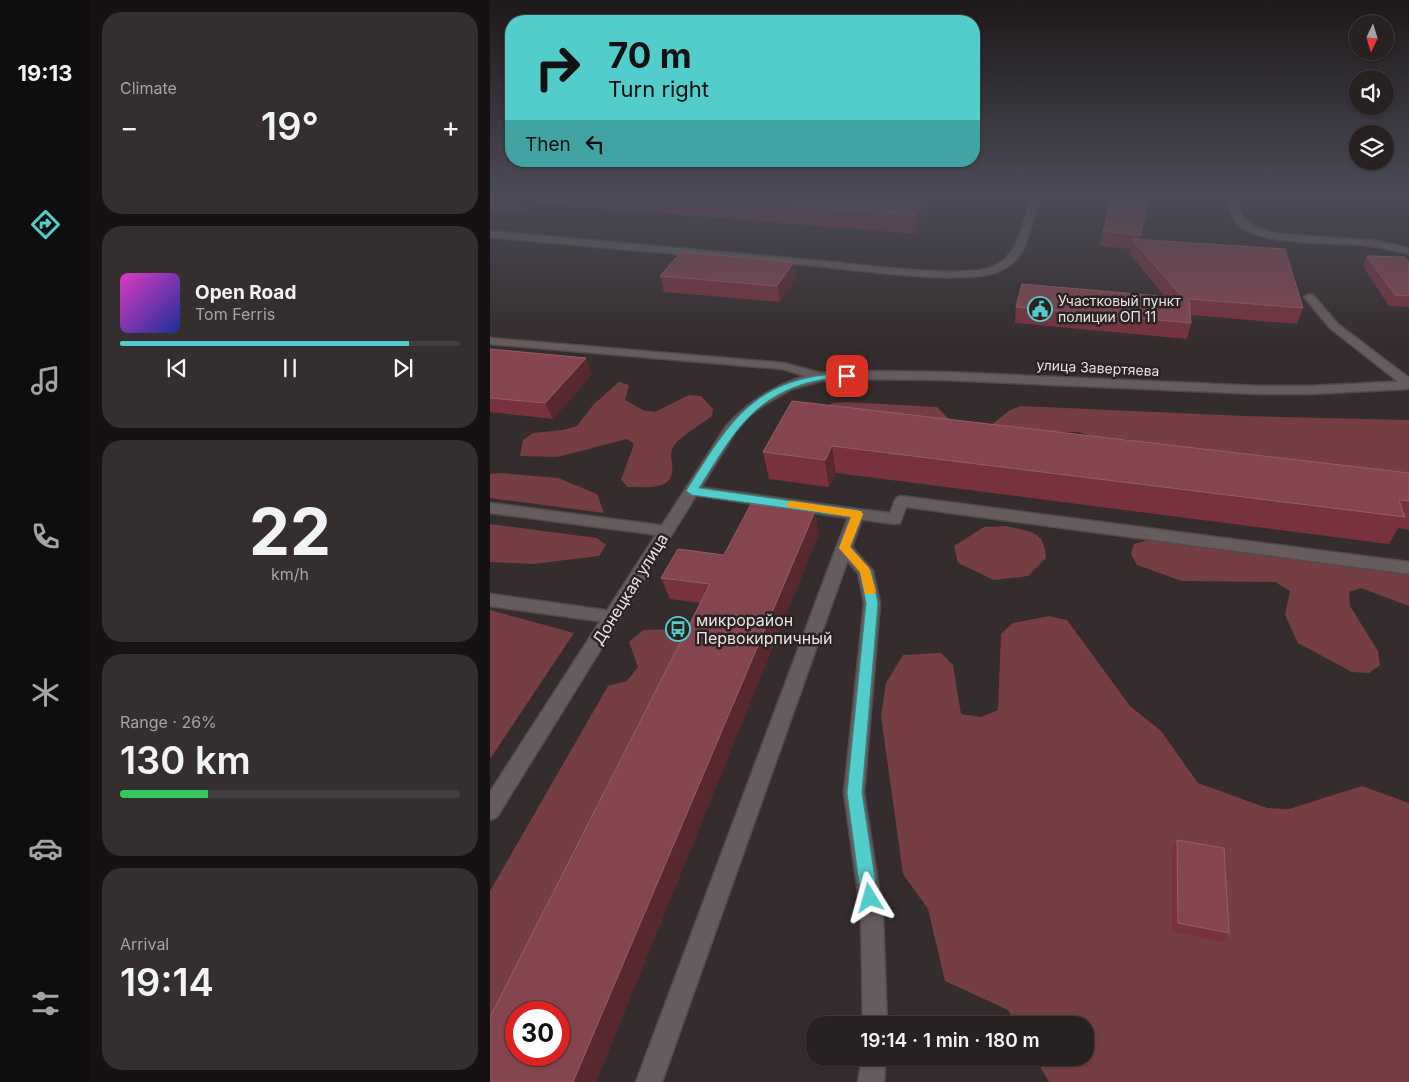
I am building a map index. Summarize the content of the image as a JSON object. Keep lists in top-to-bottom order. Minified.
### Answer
{"streets":{"main road":["улица Завертяева","Донецкая улица"]},"crossings":[["улица Завертяева","Донецкая улица"]],"places":{"public building":["Участковый пункт полиции ОП 11"],"bus stop":["микрорайон Первокирпичный"]},"north":"bottom","page":{"tabs":"19:13","tile":["Climate",["22","km/h"],["Range · 26%","130 km"],["Arrival","19:14"]],"turn":["70 m","Turn right"],"heat":["−","19°","+"],"then":"Then","song":["Open Road","Tom Ferris"],"limit":"30","trip":"19:14 · 1 min · 180 m"}}
